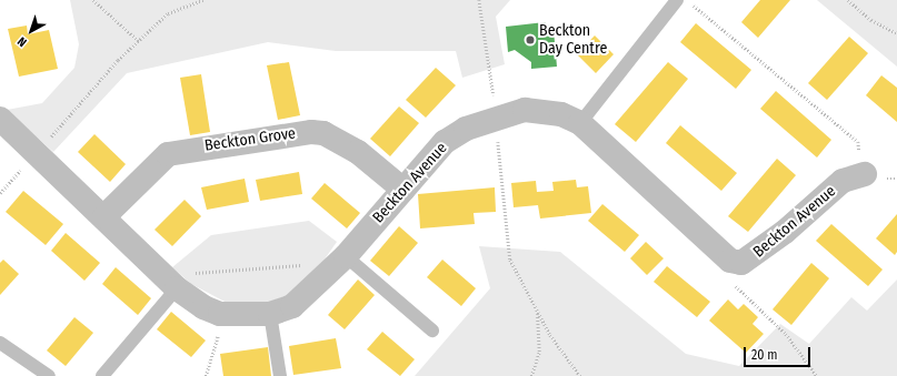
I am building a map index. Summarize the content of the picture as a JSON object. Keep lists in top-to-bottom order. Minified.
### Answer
{"streets":{"street":["Beckton Grove","Beckton Avenue"]},"crossings":[["Beckton Grove","Beckton Avenue"]],"places":["Beckton Day Centre"],"scale_bar":"20 m","north":"bottom left"}
